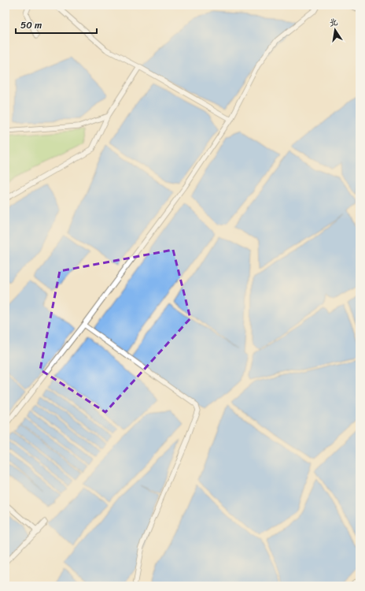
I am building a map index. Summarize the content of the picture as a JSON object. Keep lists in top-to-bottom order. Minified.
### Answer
{"scale_bar":"50 m","north":"top"}
